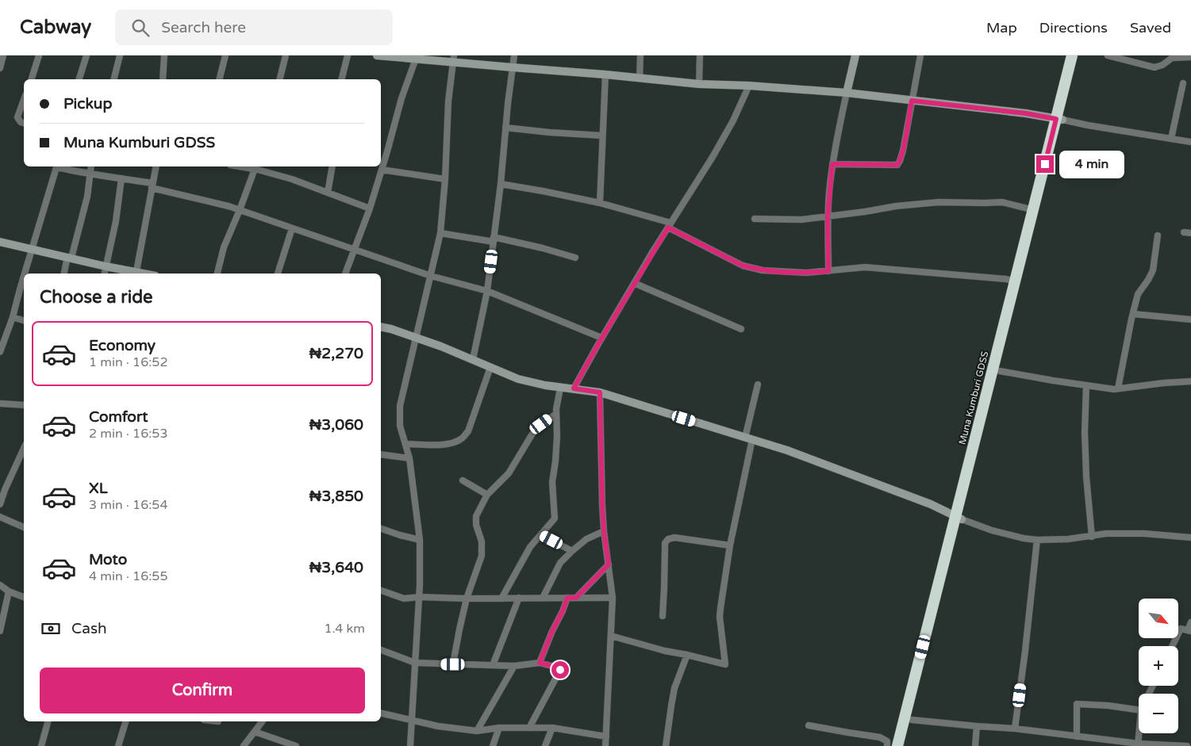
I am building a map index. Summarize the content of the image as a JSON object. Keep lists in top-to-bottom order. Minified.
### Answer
{"streets":{"highway":["Muna Kumburi GDSS"]},"north":"bottom right","page":{"header":"Cabway","search":"Search here","nav":["Map","Directions","Saved"],"banner":["Pickup","Muna Kumburi GDSS"],"bubble":"4 min","heading":"Choose a ride","list":[{"name":"Economy","note":"1 min · 16:52","value":"₦2,270"},{"name":"Comfort","note":"2 min · 16:53","value":"₦3,060"},{"name":"XL","note":"3 min · 16:54","value":"₦3,850"},{"name":"Moto","note":"4 min · 16:55","value":"₦3,640"}],"map_buttons":["+","−"],"pay":["Cash","1.4 km"],"buttons":"Confirm"}}
